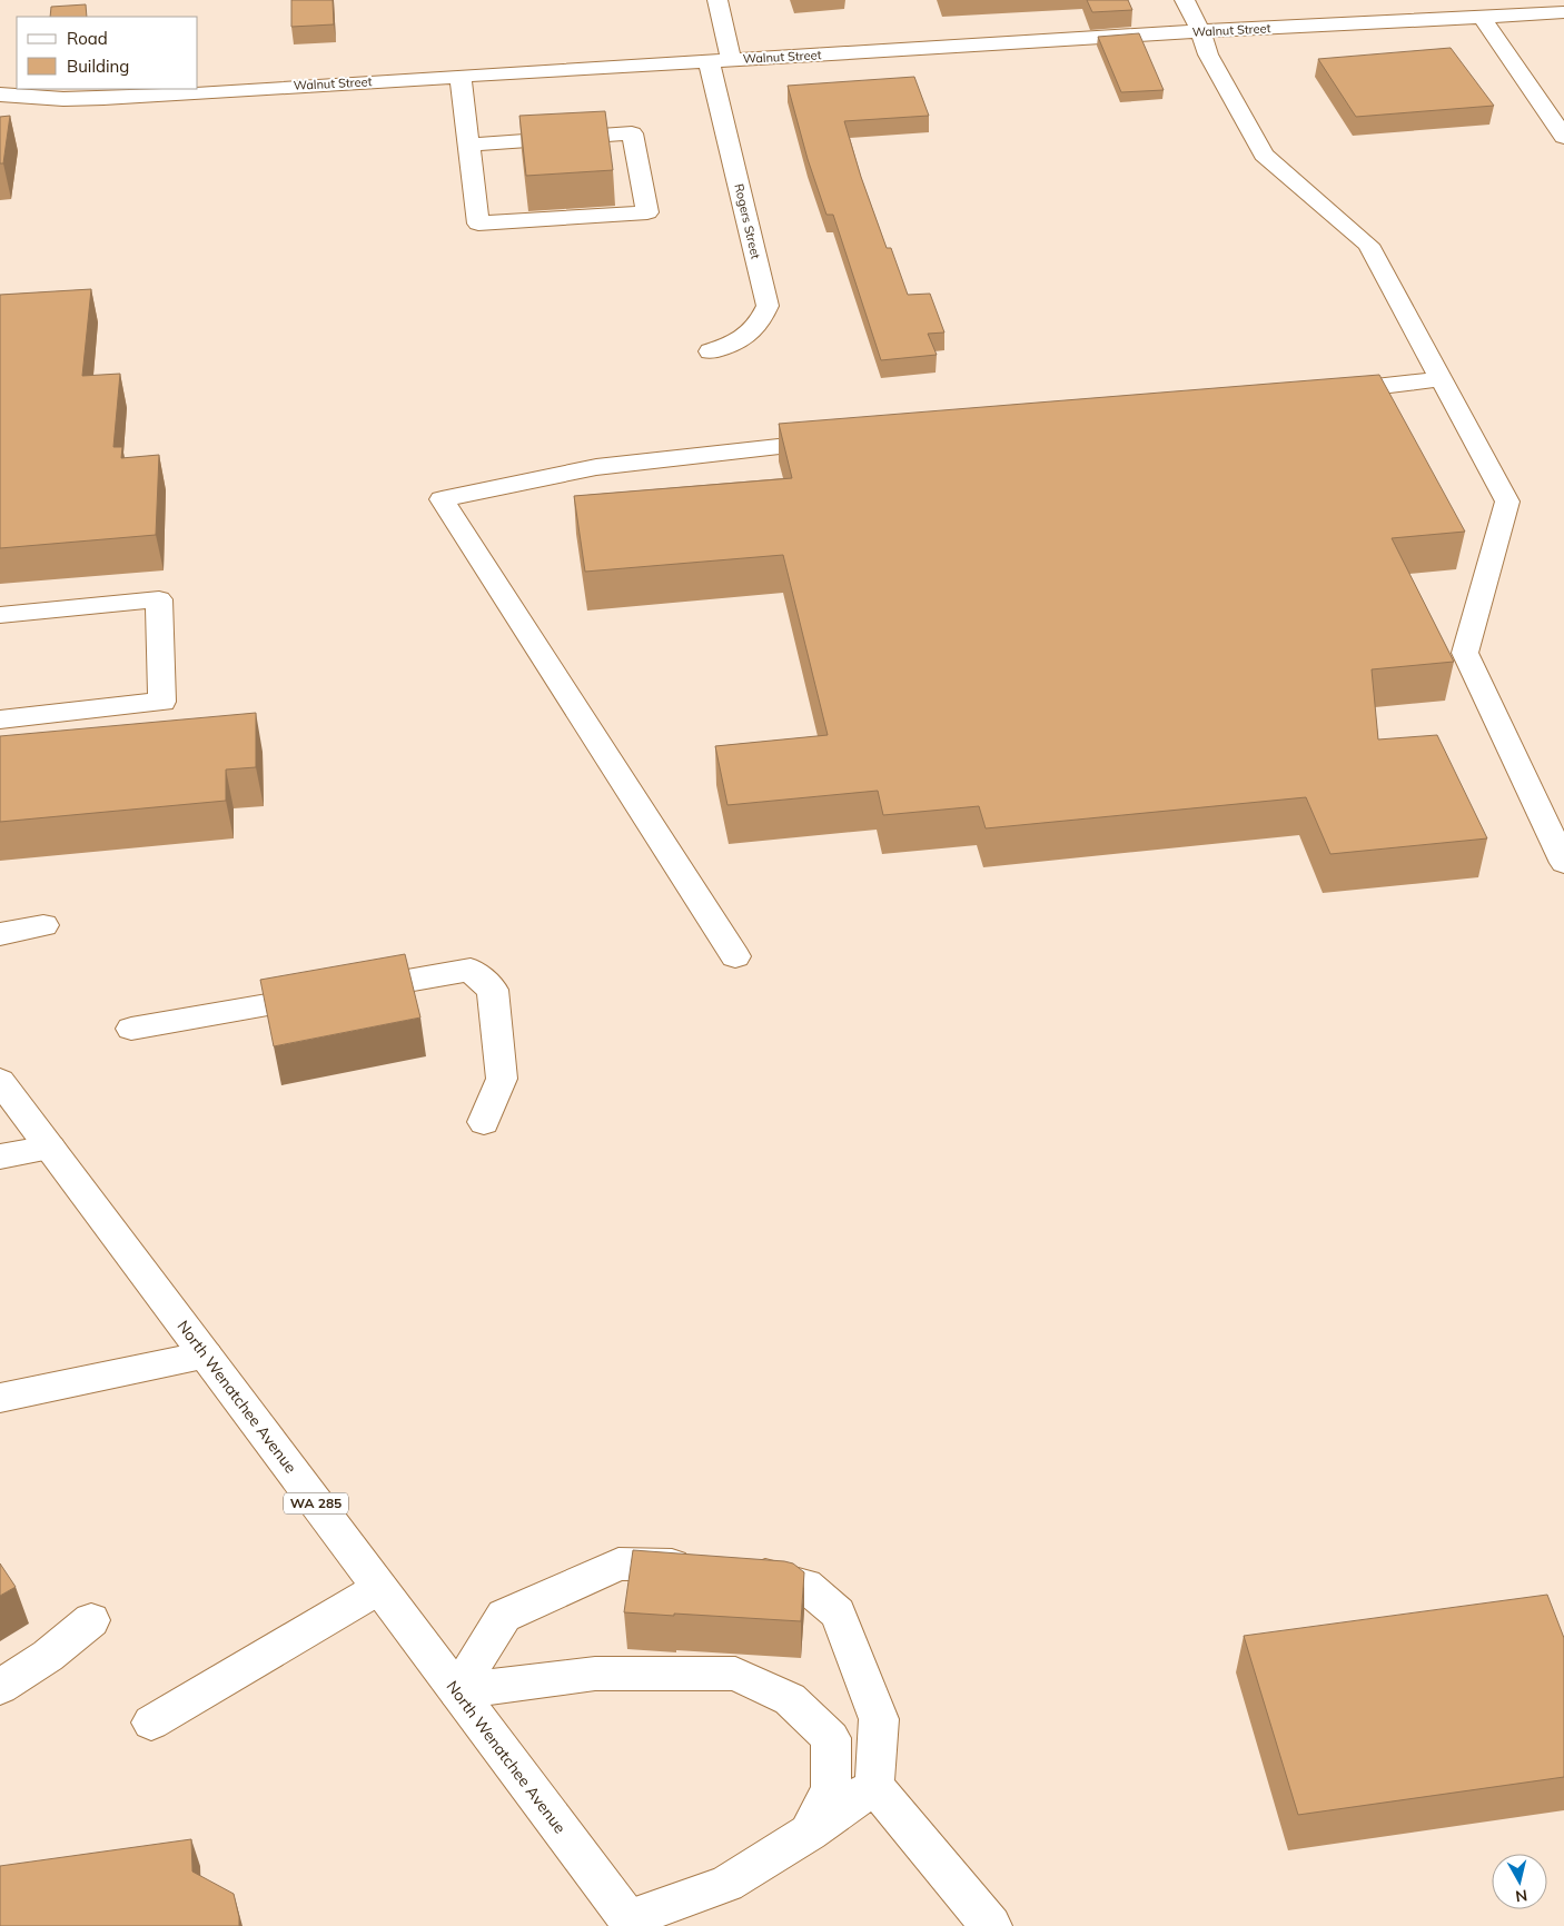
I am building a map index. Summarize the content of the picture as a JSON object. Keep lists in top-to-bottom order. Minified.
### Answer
{"streets":{"street":["Walnut Street","Rogers Street","North Wenatchee Avenue","WA 285"]},"crossings":[["Walnut Street","Rogers Street"]],"legend":["Road","Building"],"north":"bottom"}
